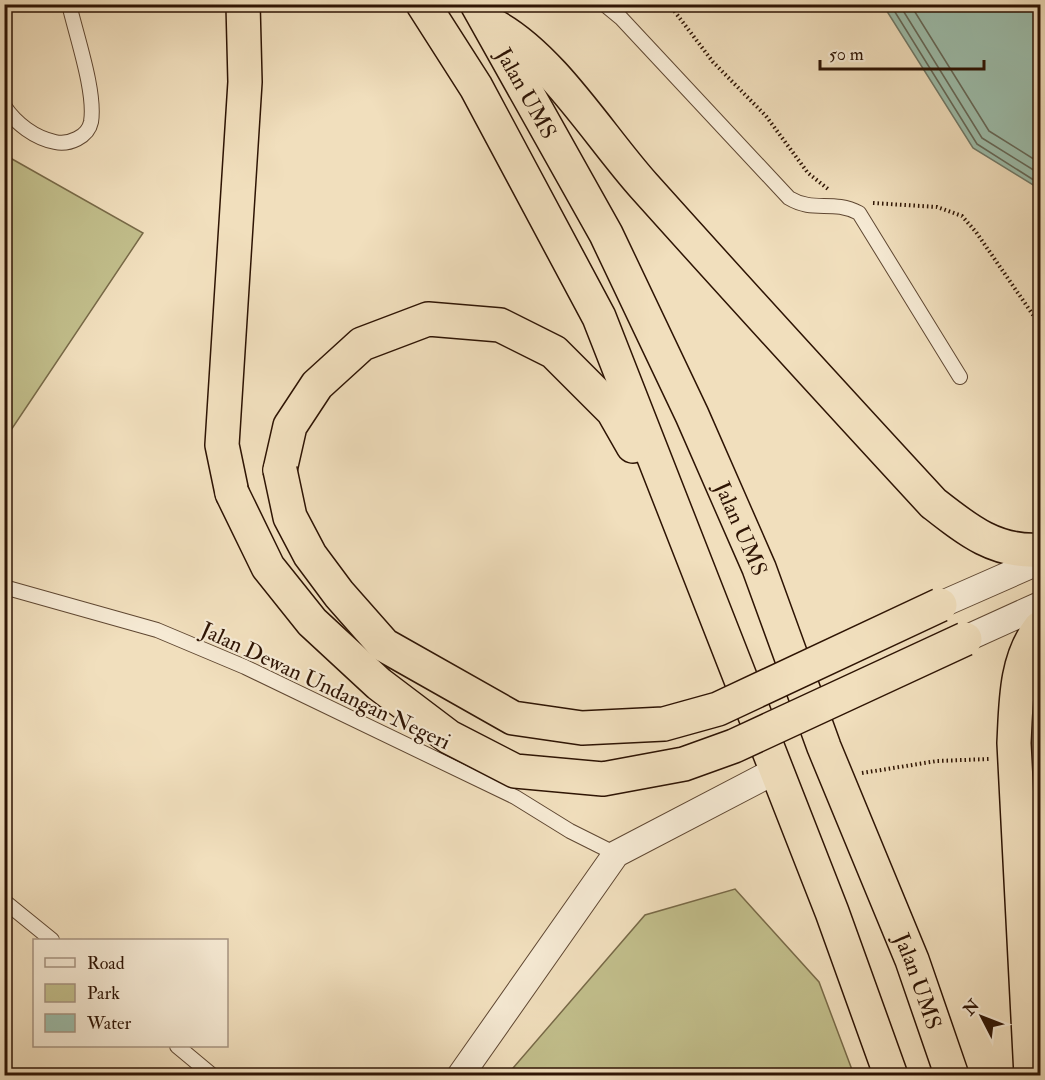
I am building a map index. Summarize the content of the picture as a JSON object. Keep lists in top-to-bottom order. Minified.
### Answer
{"streets":{"highway":["Jalan UMS"],"lane":["Jalan Dewan Undangan Negeri"]},"legend":["Road","Park","Water"],"scale_bar":"50 m","north":"top left"}
